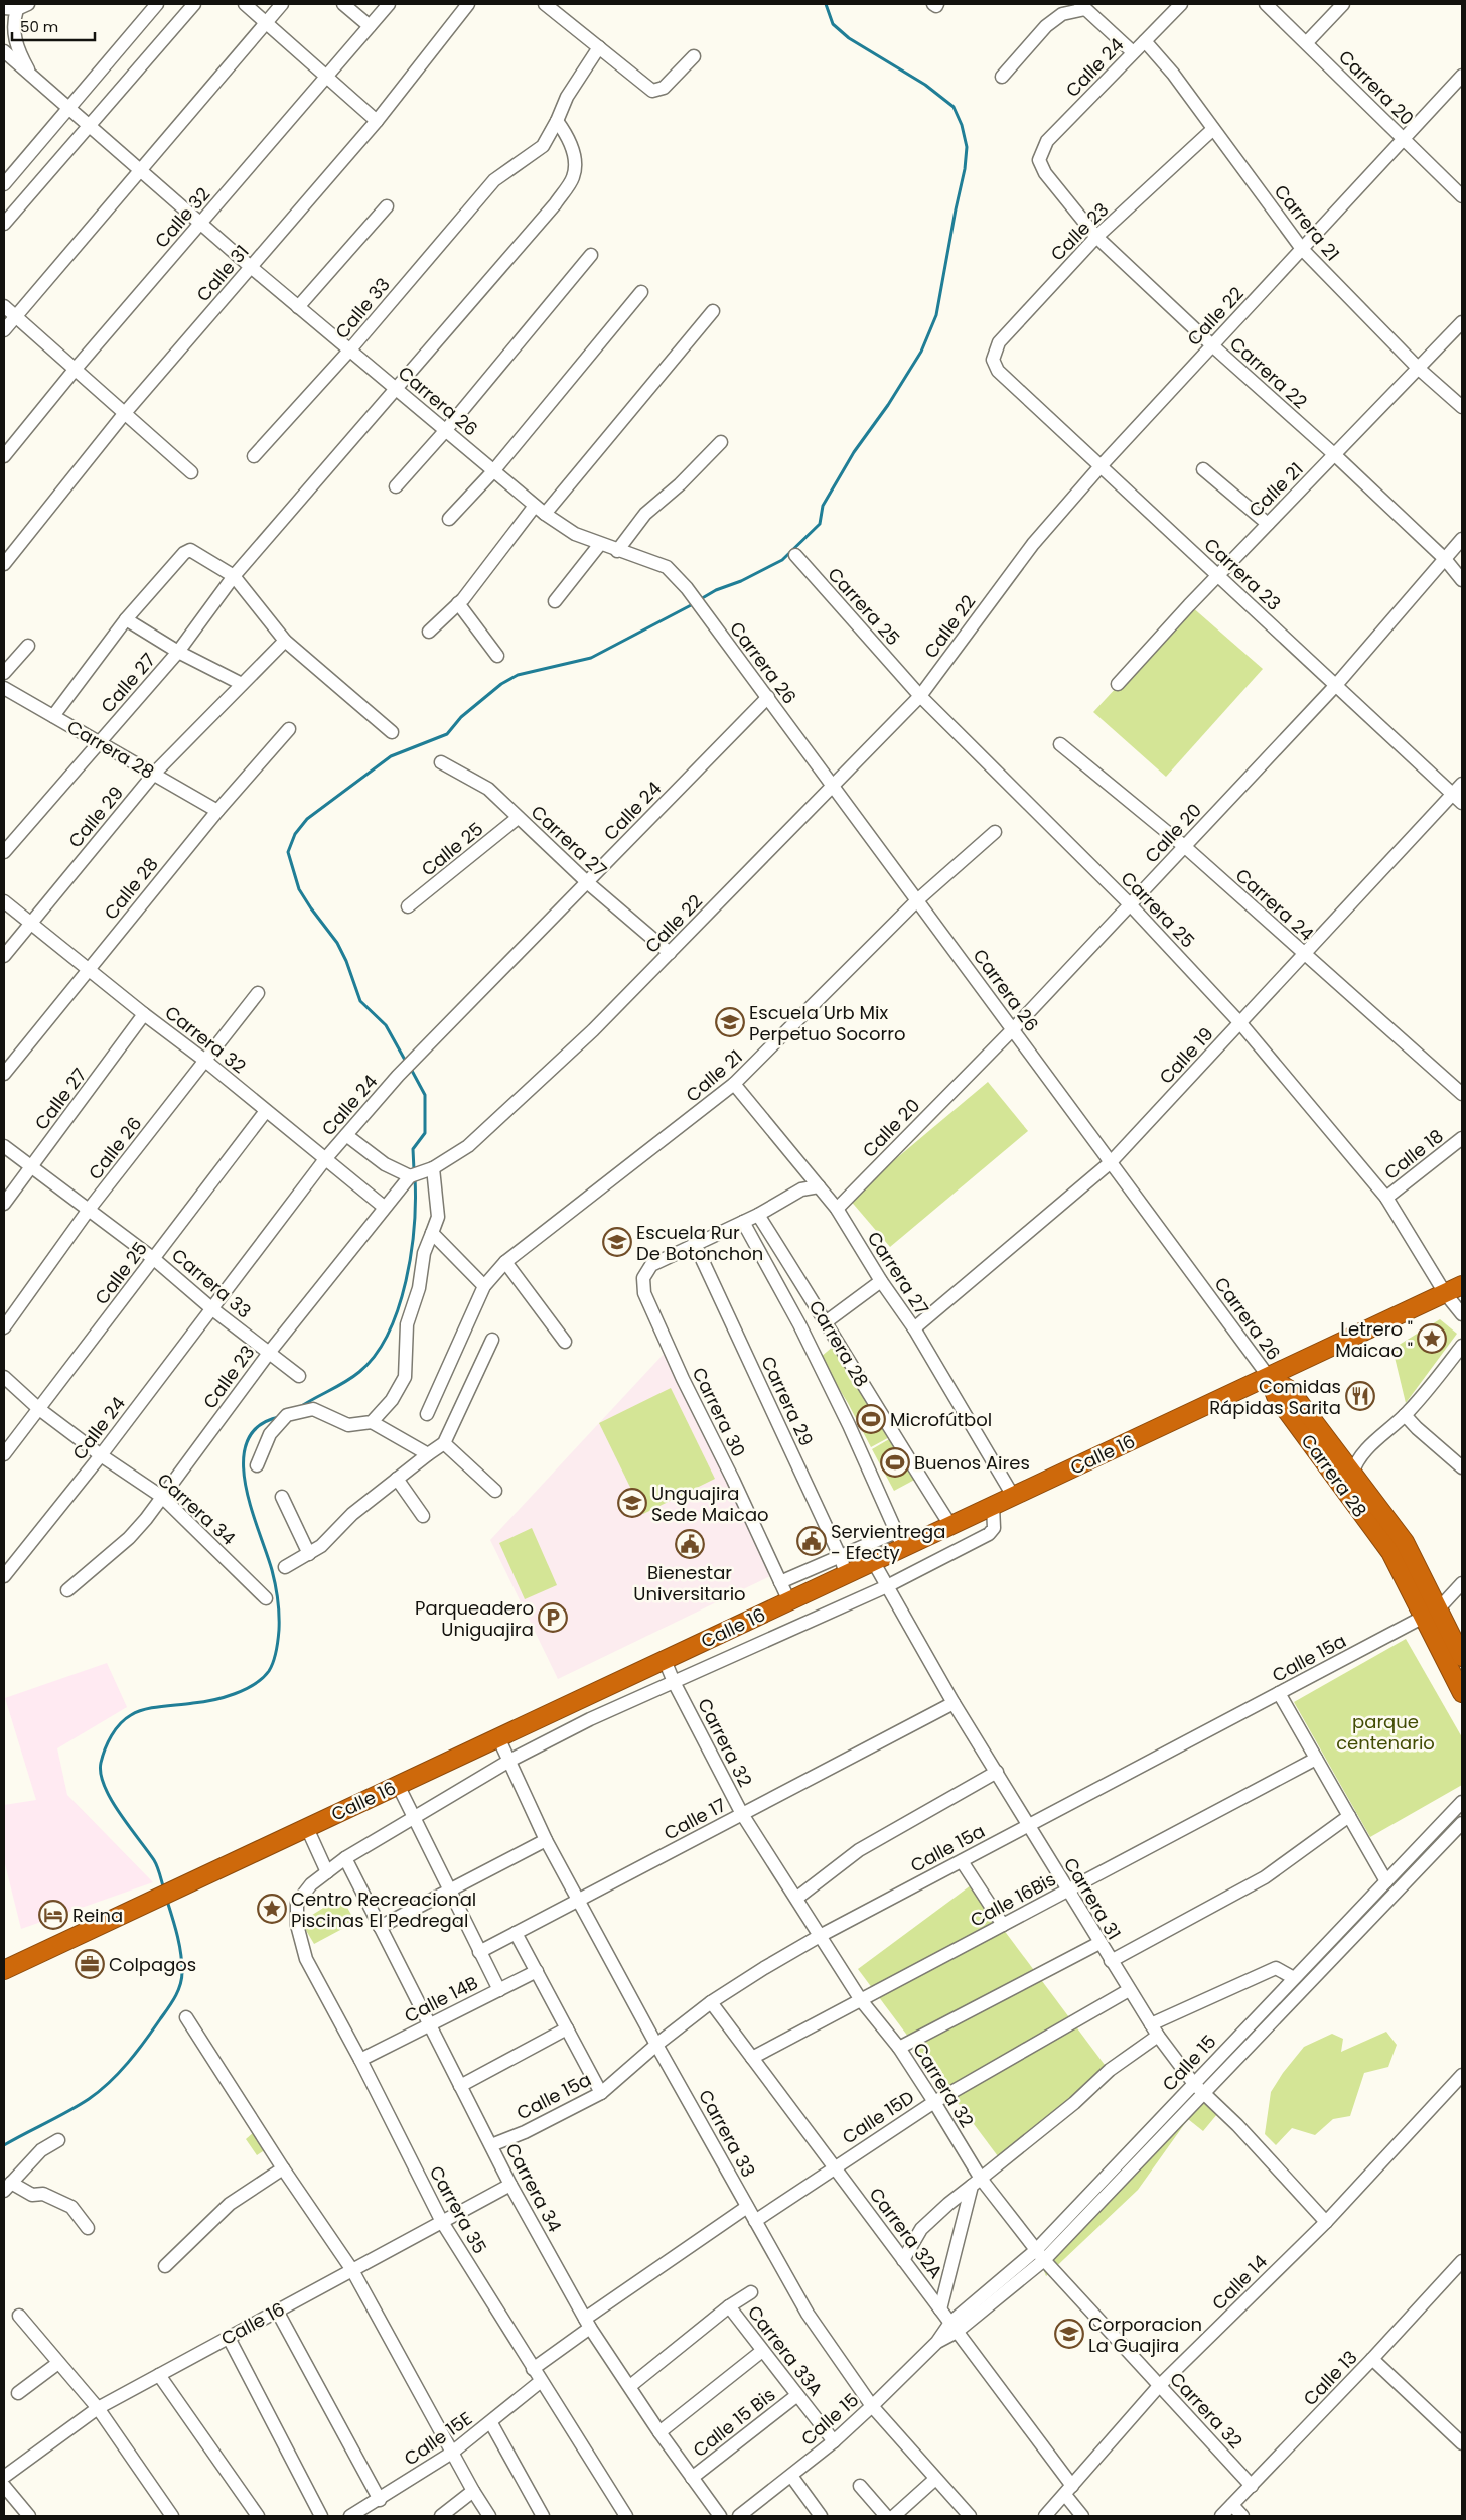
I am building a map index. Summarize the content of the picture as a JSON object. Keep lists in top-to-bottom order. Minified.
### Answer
{"streets":{"highway":["Carrera 28","Calle 16"],"street":["Calle 24","Carrera 20","Calle 32","Carrera 21","Calle 23","Calle 31","Calle 33","Calle 22","Carrera 22","Carrera 26","Calle 21","Carrera 23","Carrera 25","Calle 27","Calle 29","Calle 20","Carrera 27","Calle 25","Calle 28","Carrera 24","Carrera 32","Calle 19","Calle 26","Calle 18","Carrera 33","Carrera 29","Carrera 30","Carrera 34","Calle 15a","Calle 17","Carrera 31","Calle 16Bis","Calle 14B","Calle 15","Calle 15D","Carrera 35","Carrera 32A","Calle 14","Carrera 33A","Calle 13","Calle 15 Bis","Calle 15E"]},"crossings":[["Calle 24","Carrera 21"],["Calle 24","Carrera 22"],["Calle 24","Carrera 26"],["Calle 24","Carrera 27"],["Calle 24","Carrera 32"],["Calle 24","Carrera 33"],["Calle 24","Carrera 34"],["Carrera 20","Calle 22"],["Calle 32","Carrera 26"],["Carrera 21","Calle 23"],["Carrera 21","Calle 22"],["Carrera 21","Calle 21"],["Calle 23","Calle 22"],["Calle 23","Carrera 22"],["Calle 23","Carrera 23"],["Calle 23","Carrera 32"],["Calle 23","Carrera 33"],["Calle 23","Carrera 34"],["Calle 31","Carrera 26"],["Calle 33","Carrera 26"],["Calle 22","Carrera 22"],["Calle 22","Carrera 26"],["Calle 22","Carrera 23"],["Calle 22","Carrera 25"],["Calle 22","Carrera 27"],["Carrera 22","Calle 21"],["Carrera 22","Calle 20"],["Carrera 26","Calle 21"],["Carrera 26","Carrera 28"],["Carrera 26","Calle 20"],["Carrera 26","Calle 19"],["Carrera 26","Calle 16"],["Calle 21","Carrera 23"],["Calle 21","Carrera 27"],["Carrera 23","Calle 20"],["Carrera 23","Calle 19"],["Carrera 25","Calle 20"],["Carrera 25","Calle 19"],["Carrera 25","Calle 18"],["Carrera 25","Calle 16"],["Calle 27","Carrera 28"],["Calle 27","Carrera 32"],["Calle 27","Carrera 33"],["Carrera 28","Calle 29"],["Carrera 28","Calle 28"],["Carrera 28","Calle 16"],["Carrera 28","Calle 15a"],["Calle 29","Carrera 32"],["Calle 20","Carrera 27"],["Calle 20","Carrera 24"],["Carrera 27","Calle 25"],["Carrera 27","Calle 19"],["Carrera 27","Calle 16"],["Calle 25","Carrera 32"],["Calle 25","Carrera 33"],["Calle 25","Carrera 34"],["Calle 28","Carrera 32"],["Carrera 24","Calle 19"],["Carrera 32","Calle 26"],["Carrera 32","Calle 16"],["Carrera 32","Calle 15a"],["Carrera 32","Calle 17"],["Carrera 32","Calle 16Bis"],["Carrera 32","Calle 15"],["Carrera 32","Calle 15D"],["Carrera 32","Calle 14"],["Carrera 32","Calle 13"],["Calle 26","Carrera 33"],["Carrera 33","Calle 16"],["Carrera 33","Calle 15a"],["Carrera 33","Calle 17"],["Carrera 33","Calle 15"],["Carrera 33","Calle 15D"],["Carrera 29","Carrera 30"],["Carrera 29","Calle 16"],["Carrera 30","Calle 16"],["Calle 16","Carrera 34"],["Calle 16","Carrera 31"],["Calle 16","Carrera 35"],["Carrera 34","Calle 15a"],["Carrera 34","Calle 14B"],["Carrera 34","Calle 15 Bis"],["Calle 15a","Carrera 31"],["Calle 15a","Carrera 32A"],["Calle 17","Carrera 31"],["Carrera 31","Calle 16Bis"],["Carrera 31","Calle 15"],["Carrera 31","Calle 15D"],["Carrera 31","Calle 14"],["Calle 16Bis","Carrera 32A"],["Calle 14B","Carrera 35"],["Calle 15","Carrera 32A"],["Calle 15","Carrera 33A"],["Calle 15D","Carrera 32A"],["Carrera 35","Calle 15E"],["Carrera 32A","Calle 14"],["Carrera 33A","Calle 15 Bis"]],"parks":["parque centenario"],"places":{"school or university":["Escuela Urb Mix Perpetuo Socorro","Escuela Rur De Botonchon","Unguajira Sede Maicao","Corporacion La Guajira"],"place":["Letrero \" Maicao \"","Centro Recreacional Piscinas El Pedregal"],"restaurant":["Comidas Rápidas Sarita"],"sports":["Microfútbol","Buenos Aires"],"public building":["Servientrega - Efecty","Bienestar Universitario"],"parking":["Parqueadero Uniguajira"],"hotel":["Reina"],"office":["Colpagos"]},"scale_bar":"50 m"}
